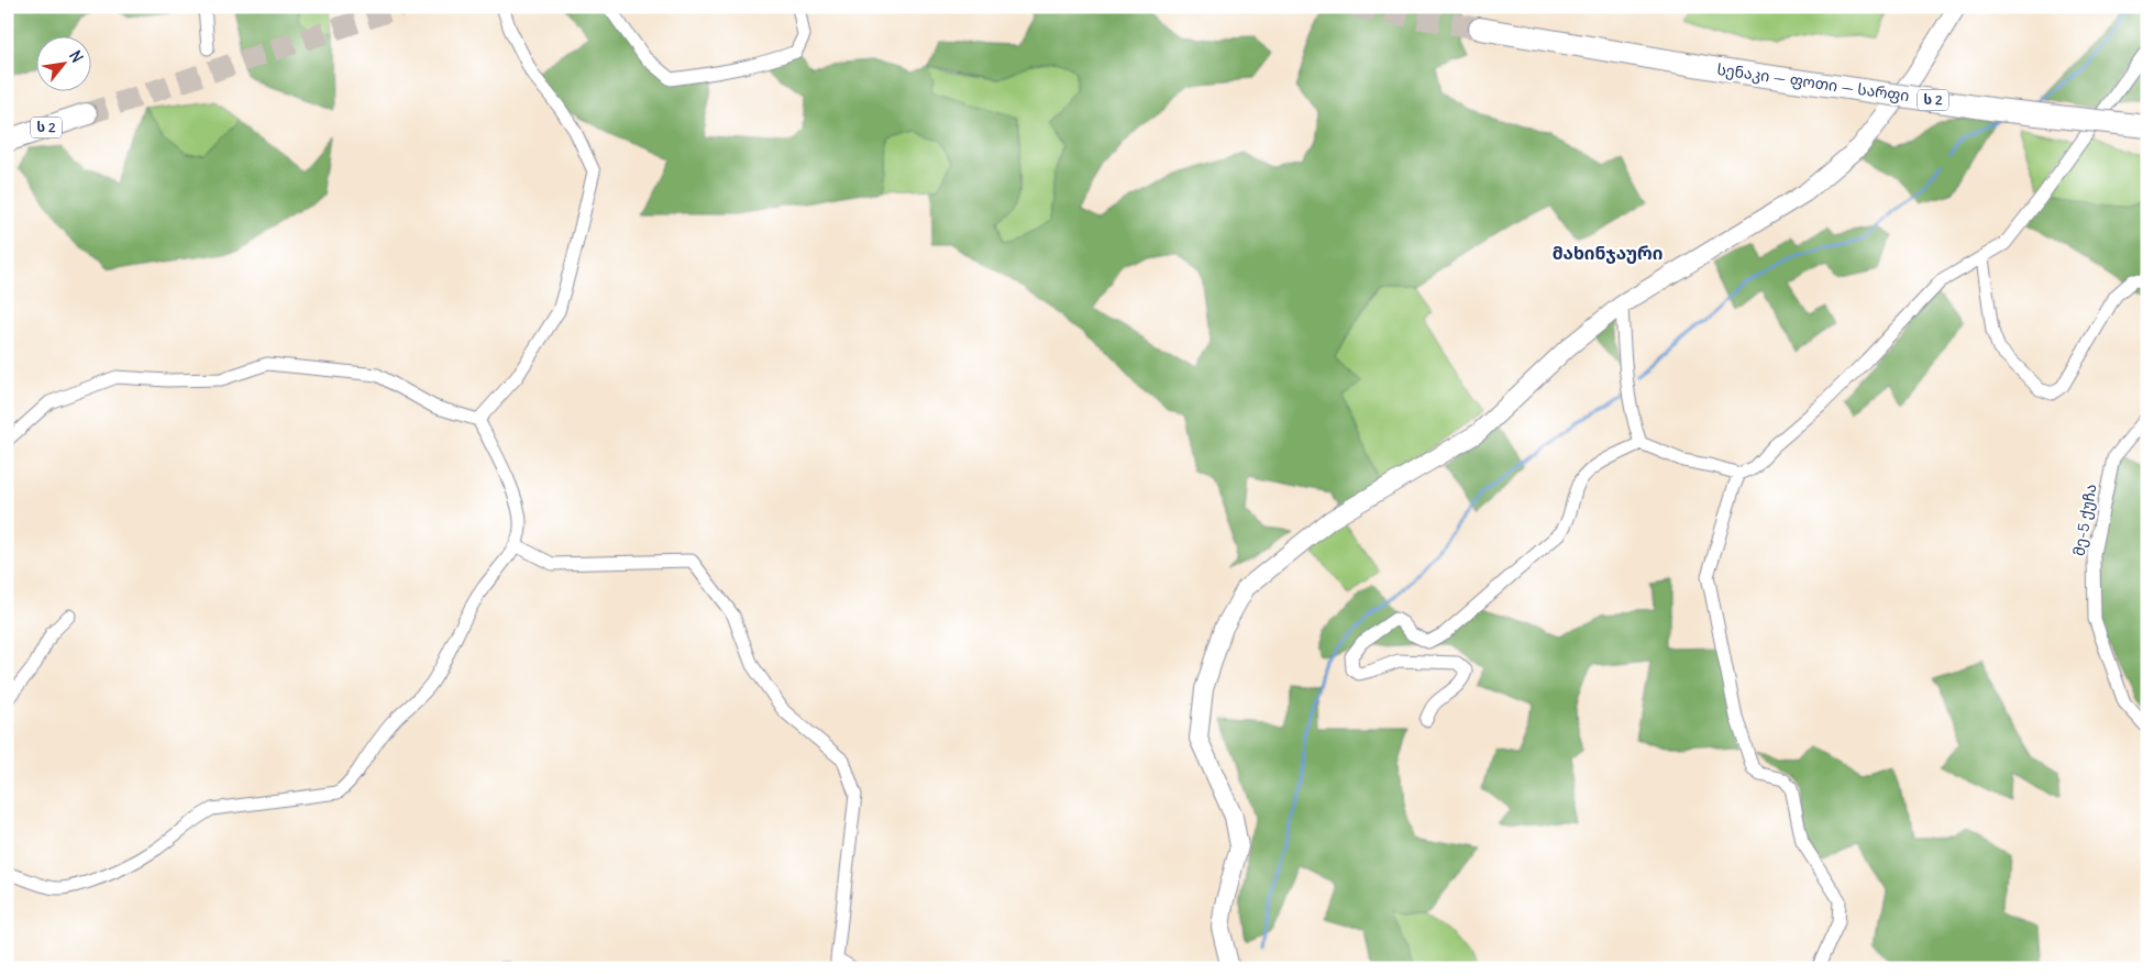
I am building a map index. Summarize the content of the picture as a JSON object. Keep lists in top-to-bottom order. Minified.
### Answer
{"streets":{"highway":["სენაკი — ფოთი — სარფი","ს 2"],"street":["მე-5 ქუჩა"]},"districts":["მახინჯაური"],"north":"top right"}
